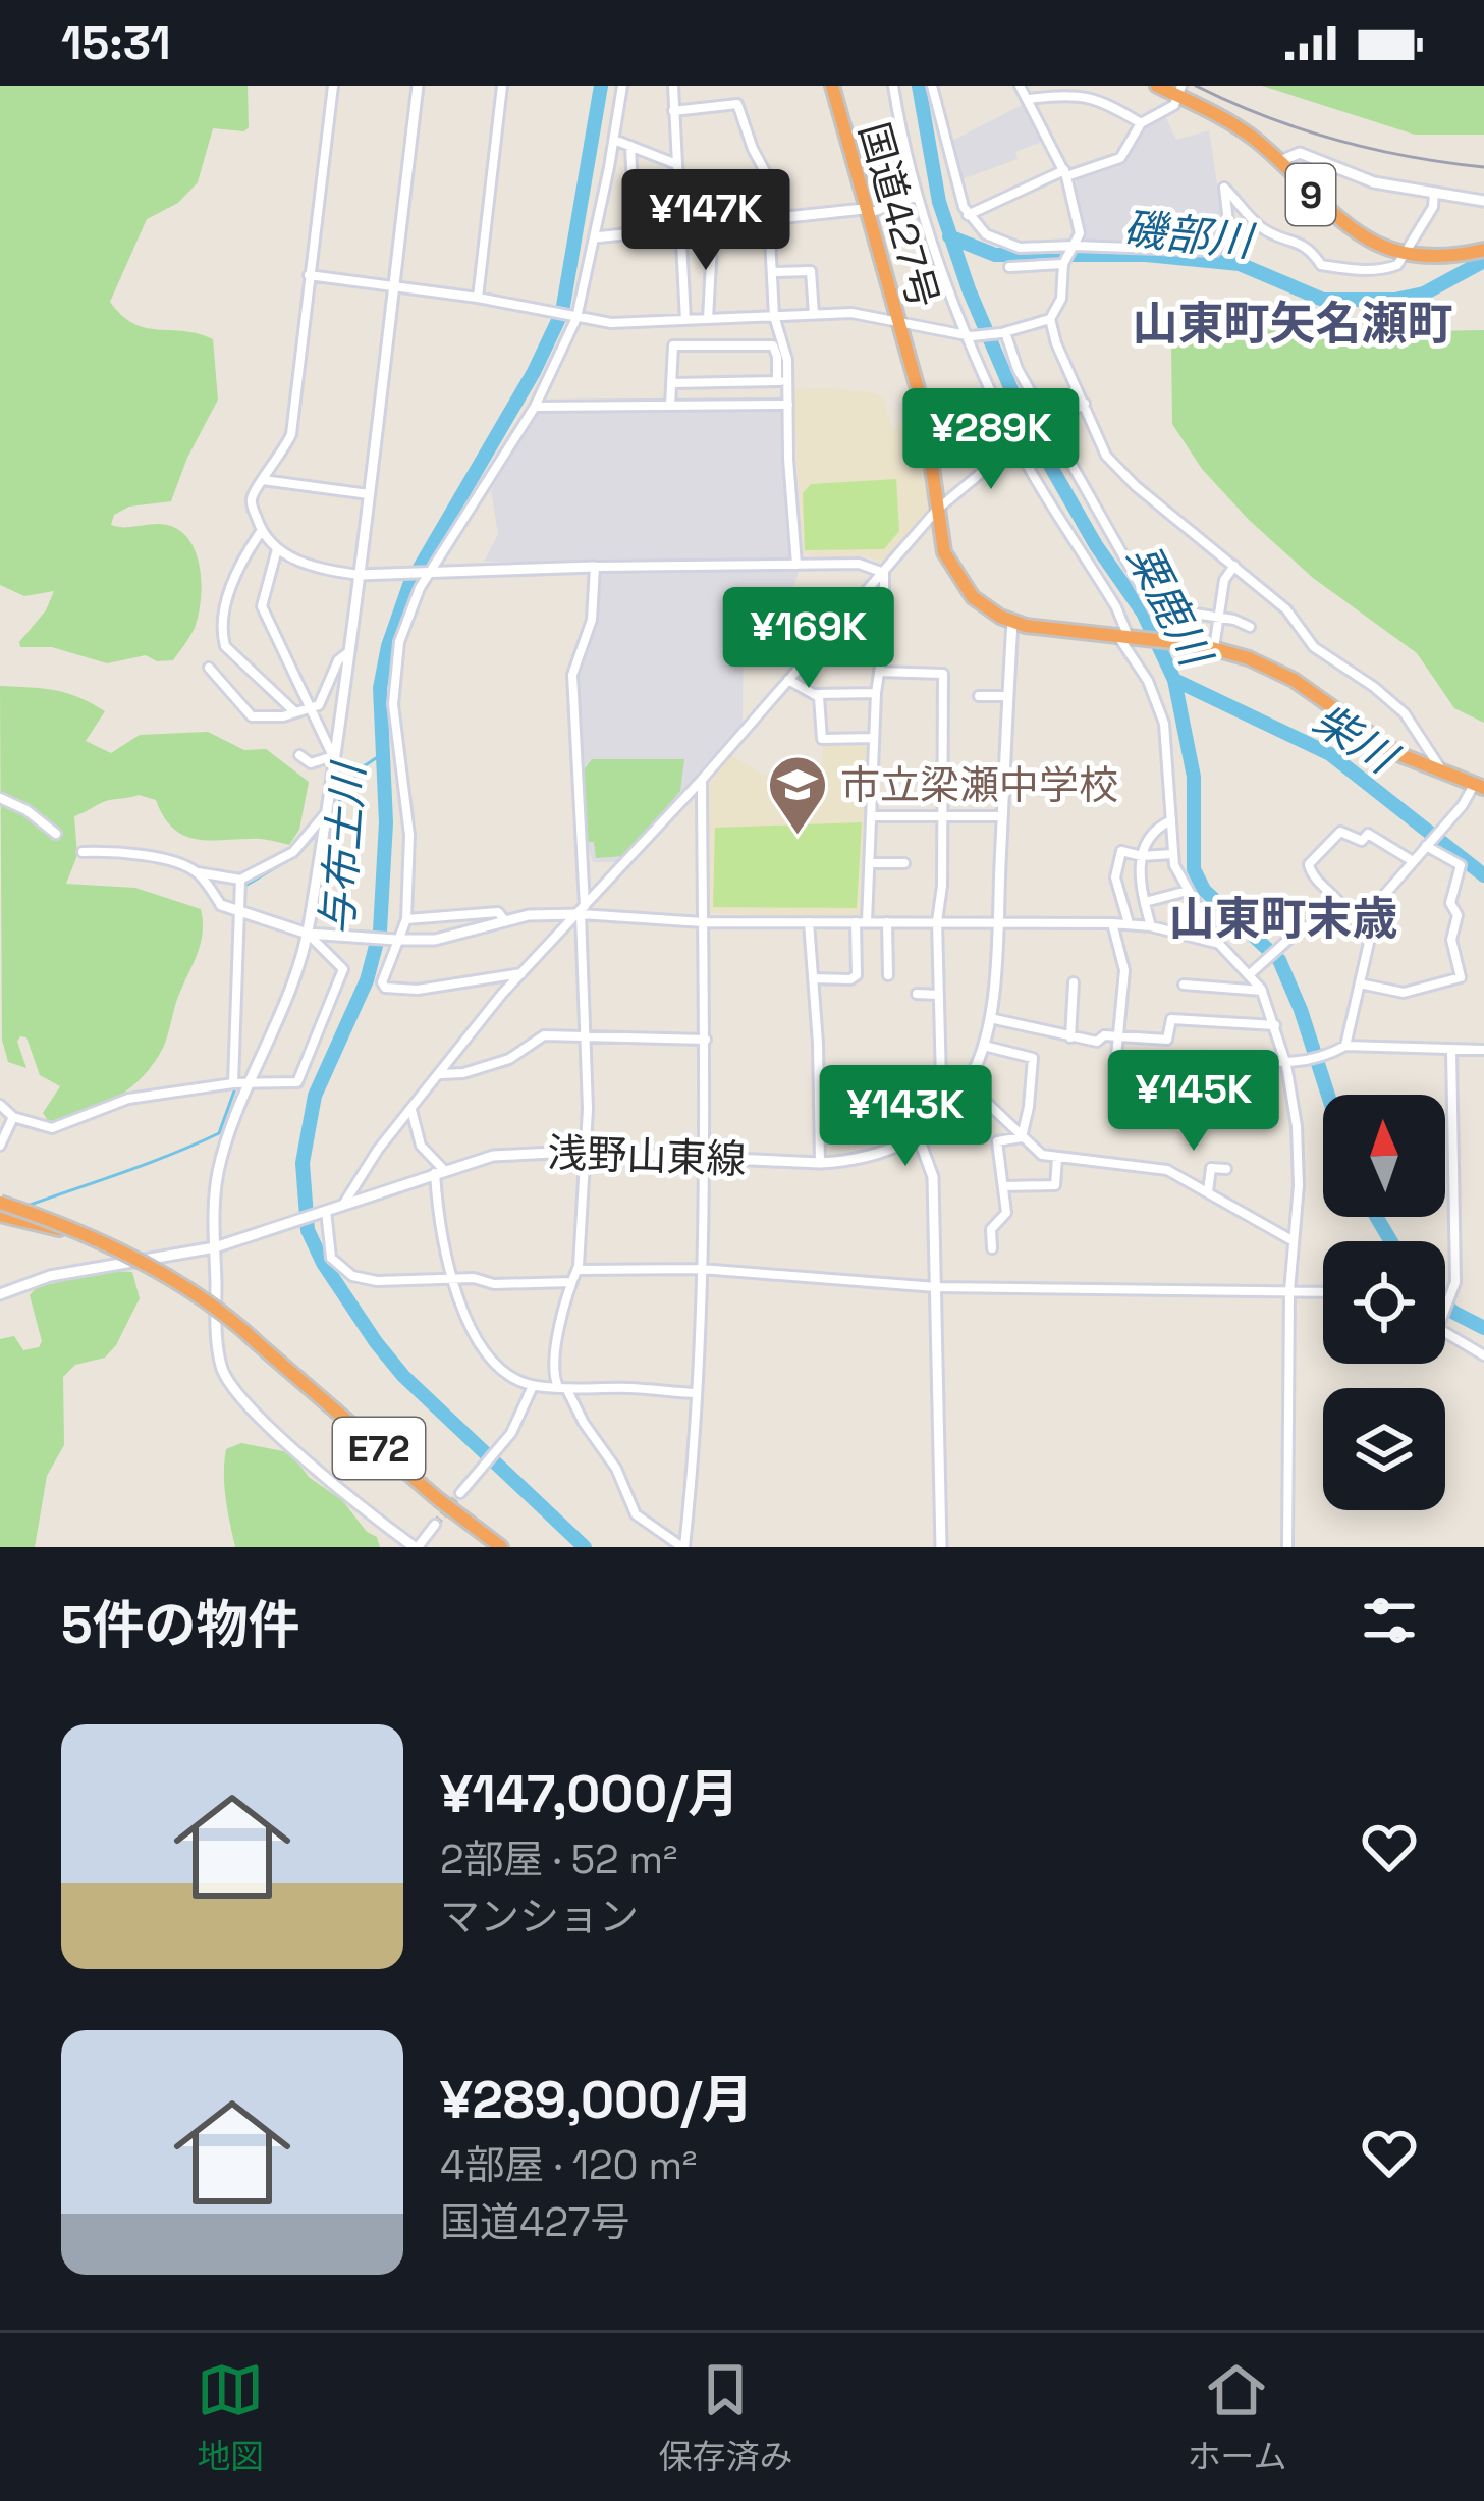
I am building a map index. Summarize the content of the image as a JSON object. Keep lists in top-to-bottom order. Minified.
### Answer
{"streets":{"highway":["9","国道427号","E72"],"street":["浅野山東線"]},"crossings":[["国道427号","浅野山東線"]],"districts":["山東町矢名瀬町","山東町末歳"],"water":["磯部川","粟鹿川","柴川","与布土川"],"places":{"school or university":["市立梁瀬中学校"]},"north":"top","page":{"status":"15:31","price":["¥147K","¥289K","¥169K","¥145K","¥143K"],"heading":"5件の物件","list":[{"name":"¥147,000/月","note":"2部屋 · 52 m² · マンション"},{"name":"¥289,000/月","note":"4部屋 · 120 m² · 国道427号"}],"tabs":["地図","保存済み","ホーム"]}}
